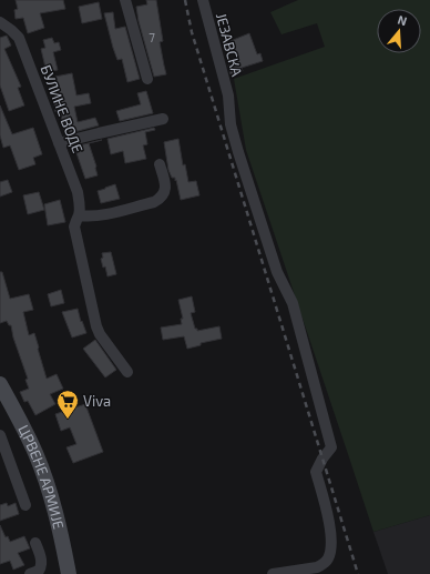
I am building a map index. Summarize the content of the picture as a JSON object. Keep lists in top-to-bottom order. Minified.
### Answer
{"streets":{"main road":["ЦРВЕНЕ АРМИЈЕ"],"street":["ЈЕЗАВСКА","БУЛИНЕ ВОДЕ"]},"places":{"supermarket":["Viva"]},"house_numbers":["7"],"north":"top"}
